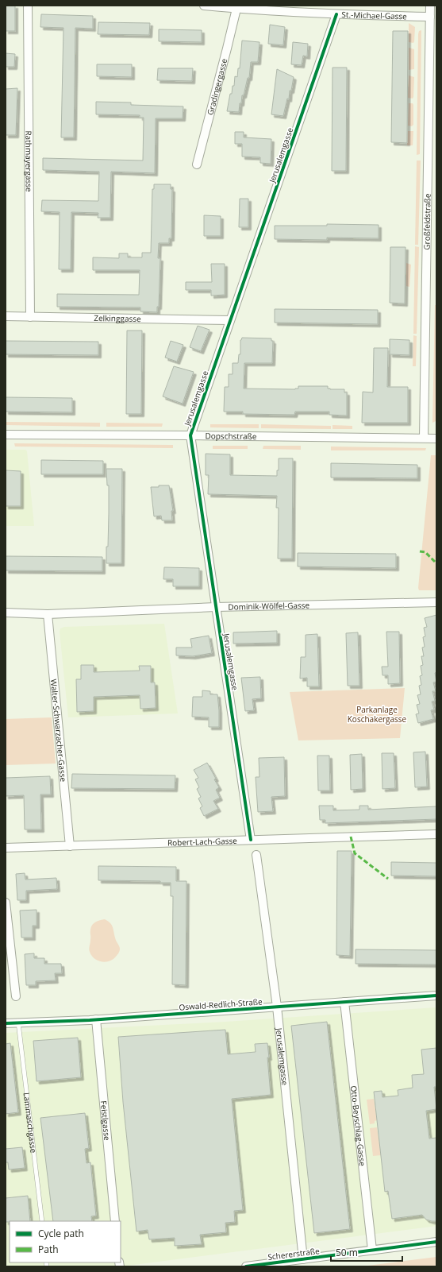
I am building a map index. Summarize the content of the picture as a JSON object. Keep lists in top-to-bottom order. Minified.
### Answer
{"streets":{"street":["St.-Michael-Gasse","Gradingergasse","Jerusalemgasse","Rathmayergasse","Großfeldstraße","Zelkinggasse","Dopschstraße","Dominik-Wölfel-Gasse","Walter-Schwarzacher-Gasse","Robert-Lach-Gasse","Oswald-Redlich-Straße","Feistlgasse","Otto-Beyschlag-Gasse","Schererstraße"],"lane":["Lammaschgasse"]},"crossings":[["St.-Michael-Gasse","Gradingergasse"],["St.-Michael-Gasse","Jerusalemgasse"],["St.-Michael-Gasse","Großfeldstraße"],["Jerusalemgasse","Zelkinggasse"],["Jerusalemgasse","Dopschstraße"],["Jerusalemgasse","Dominik-Wölfel-Gasse"],["Jerusalemgasse","Robert-Lach-Gasse"],["Jerusalemgasse","Oswald-Redlich-Straße"],["Jerusalemgasse","Schererstraße"],["Rathmayergasse","Zelkinggasse"],["Großfeldstraße","Dopschstraße"],["Dominik-Wölfel-Gasse","Walter-Schwarzacher-Gasse"],["Walter-Schwarzacher-Gasse","Robert-Lach-Gasse"],["Oswald-Redlich-Straße","Feistlgasse"],["Oswald-Redlich-Straße","Lammaschgasse"],["Oswald-Redlich-Straße","Otto-Beyschlag-Gasse"],["Otto-Beyschlag-Gasse","Schererstraße"]],"parks":["Parkanlage Koschakergasse"],"legend":["Cycle path","Path"],"scale_bar":"50 m"}
